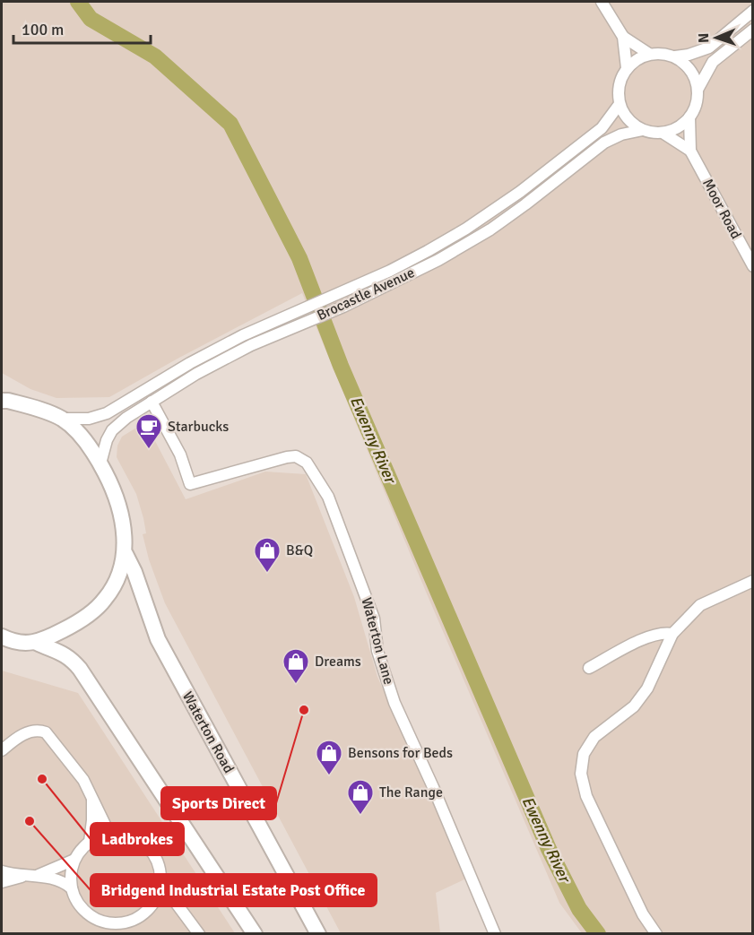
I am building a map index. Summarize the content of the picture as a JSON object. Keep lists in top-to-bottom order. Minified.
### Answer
{"streets":{"main road":["Waterton Road"],"street":["Moor Road","Brocastle Avenue","Waterton Lane"]},"crossings":[["Moor Road","Brocastle Avenue"],["Brocastle Avenue","Waterton Lane"]],"water":["Ewenny River"],"places":{"cafe":["Starbucks"],"shop":["B&Q","Dreams","Bensons for Beds","The Range"],"other":["Sports Direct","Ladbrokes","Bridgend Industrial Estate Post Office"]},"scale_bar":"100 m","north":"left"}
